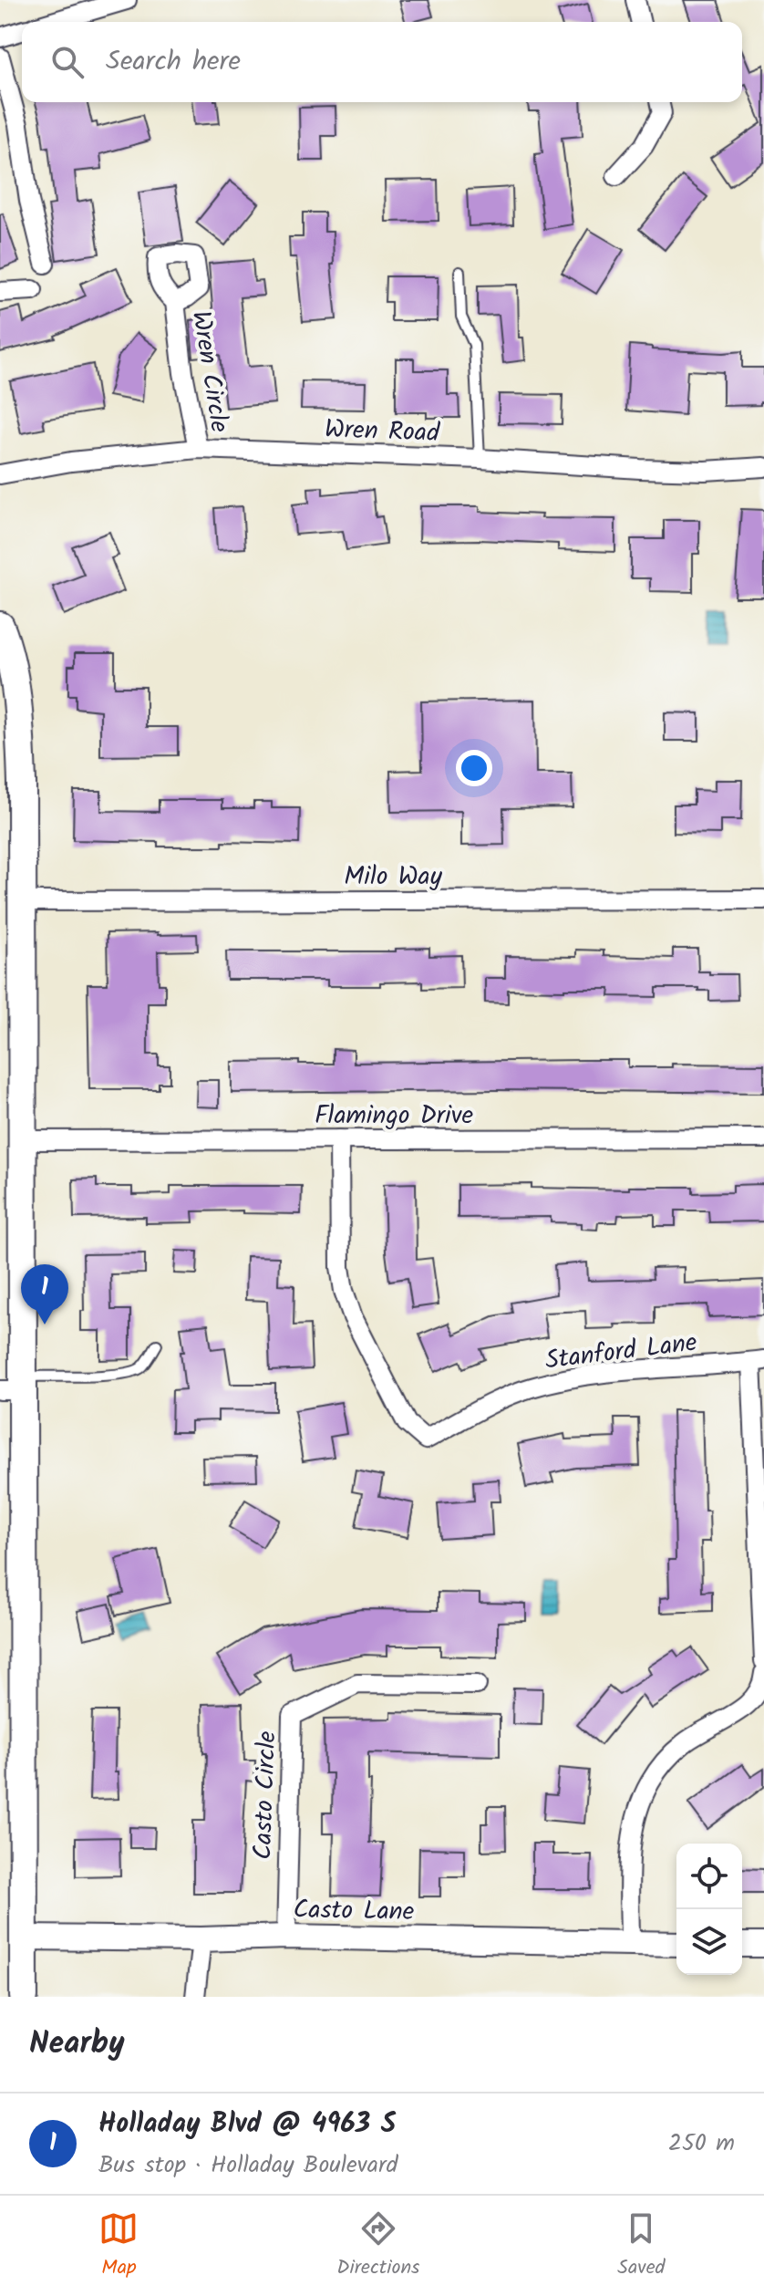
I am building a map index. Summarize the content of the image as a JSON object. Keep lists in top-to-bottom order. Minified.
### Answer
{"streets":{"street":["Wren Circle","Wren Road","Milo Way","Flamingo Drive","Stanford Lane","Casto Circle","Casto Lane"]},"crossings":[["Wren Circle","Wren Road"],["Flamingo Drive","Stanford Lane"],["Casto Circle","Casto Lane"]],"page":{"search":"Search here","pins":"1","heading":"Nearby","list":[{"mark":"1","name":"Holladay Blvd @ 4963 S","note":"Bus stop · Holladay Boulevard","value":"250 m"}],"nav":["Map","Directions","Saved"]}}
